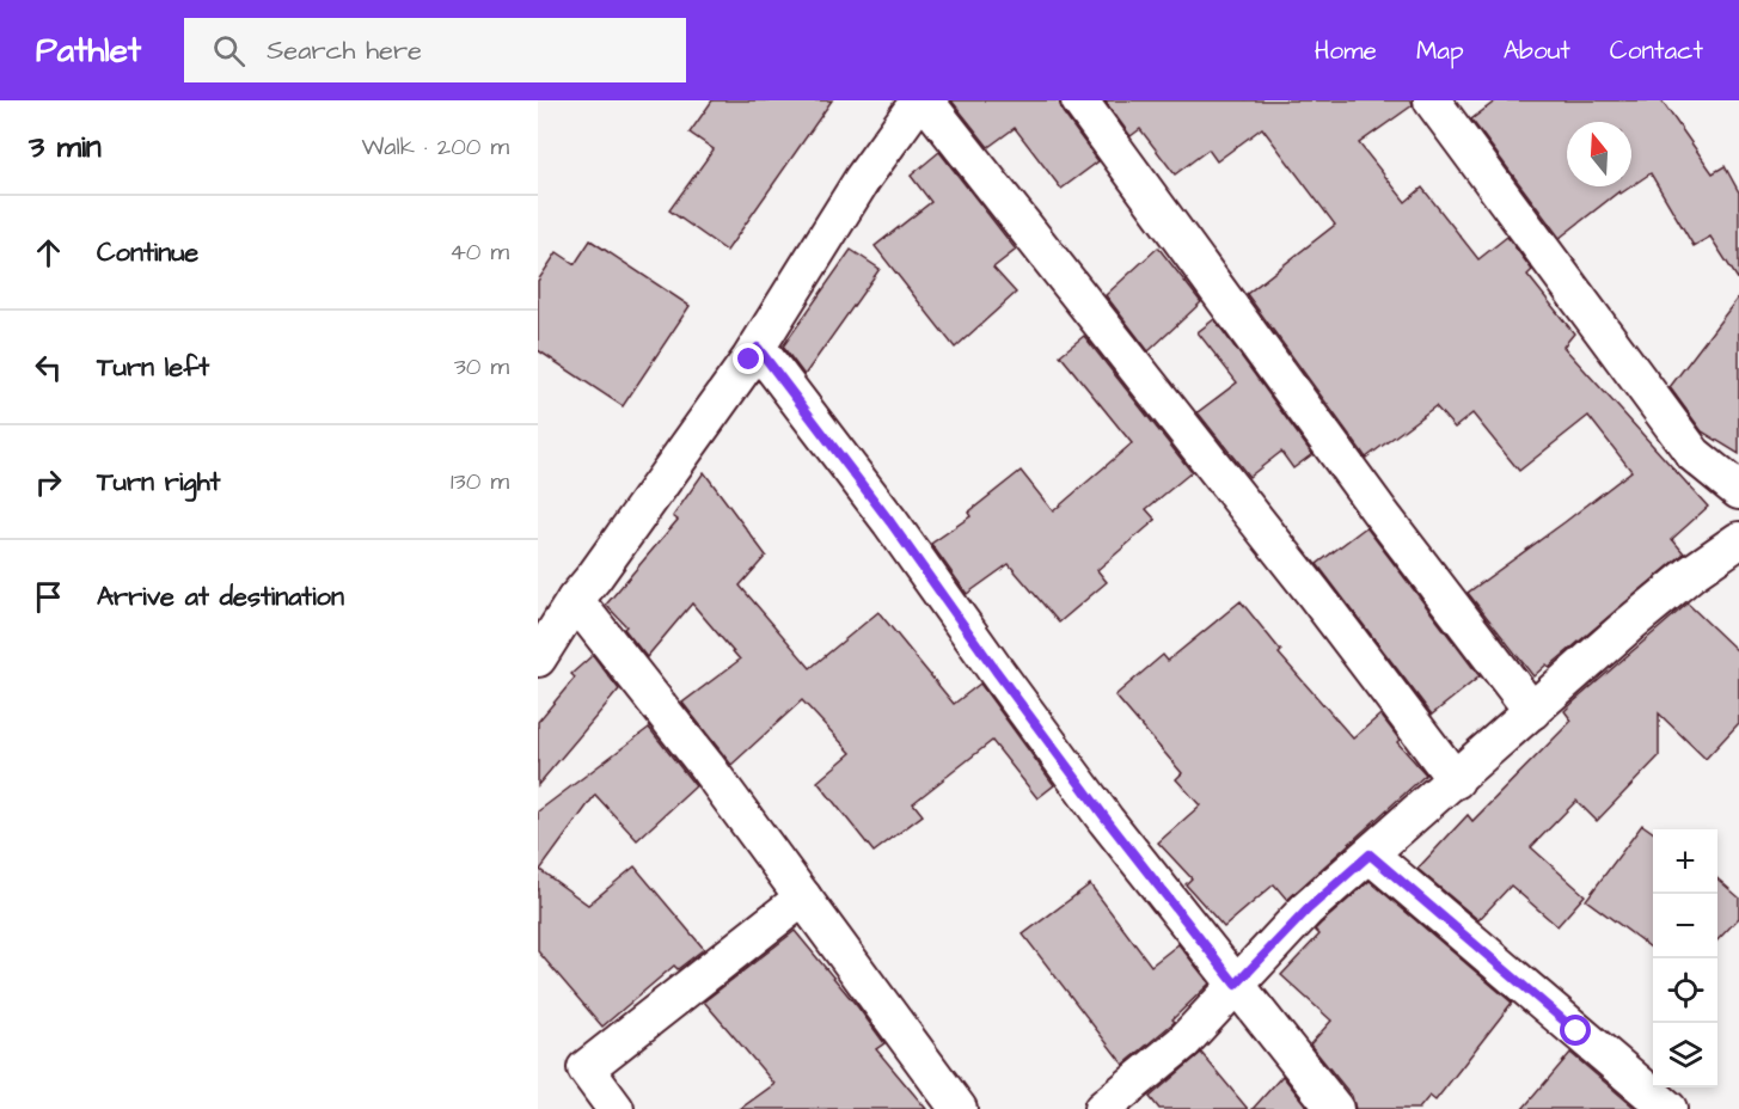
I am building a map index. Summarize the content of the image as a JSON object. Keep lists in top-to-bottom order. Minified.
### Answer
{"north":"top","page":{"header":"Pathlet","search":"Search here","nav":["Home","Map","About","Contact"],"heading":["3 min","Walk · 200 m"],"list":[["Continue","40 m"],["Turn left","30 m"],["Turn right","130 m"],"Arrive at destination"],"map_buttons":["+","−"]}}
